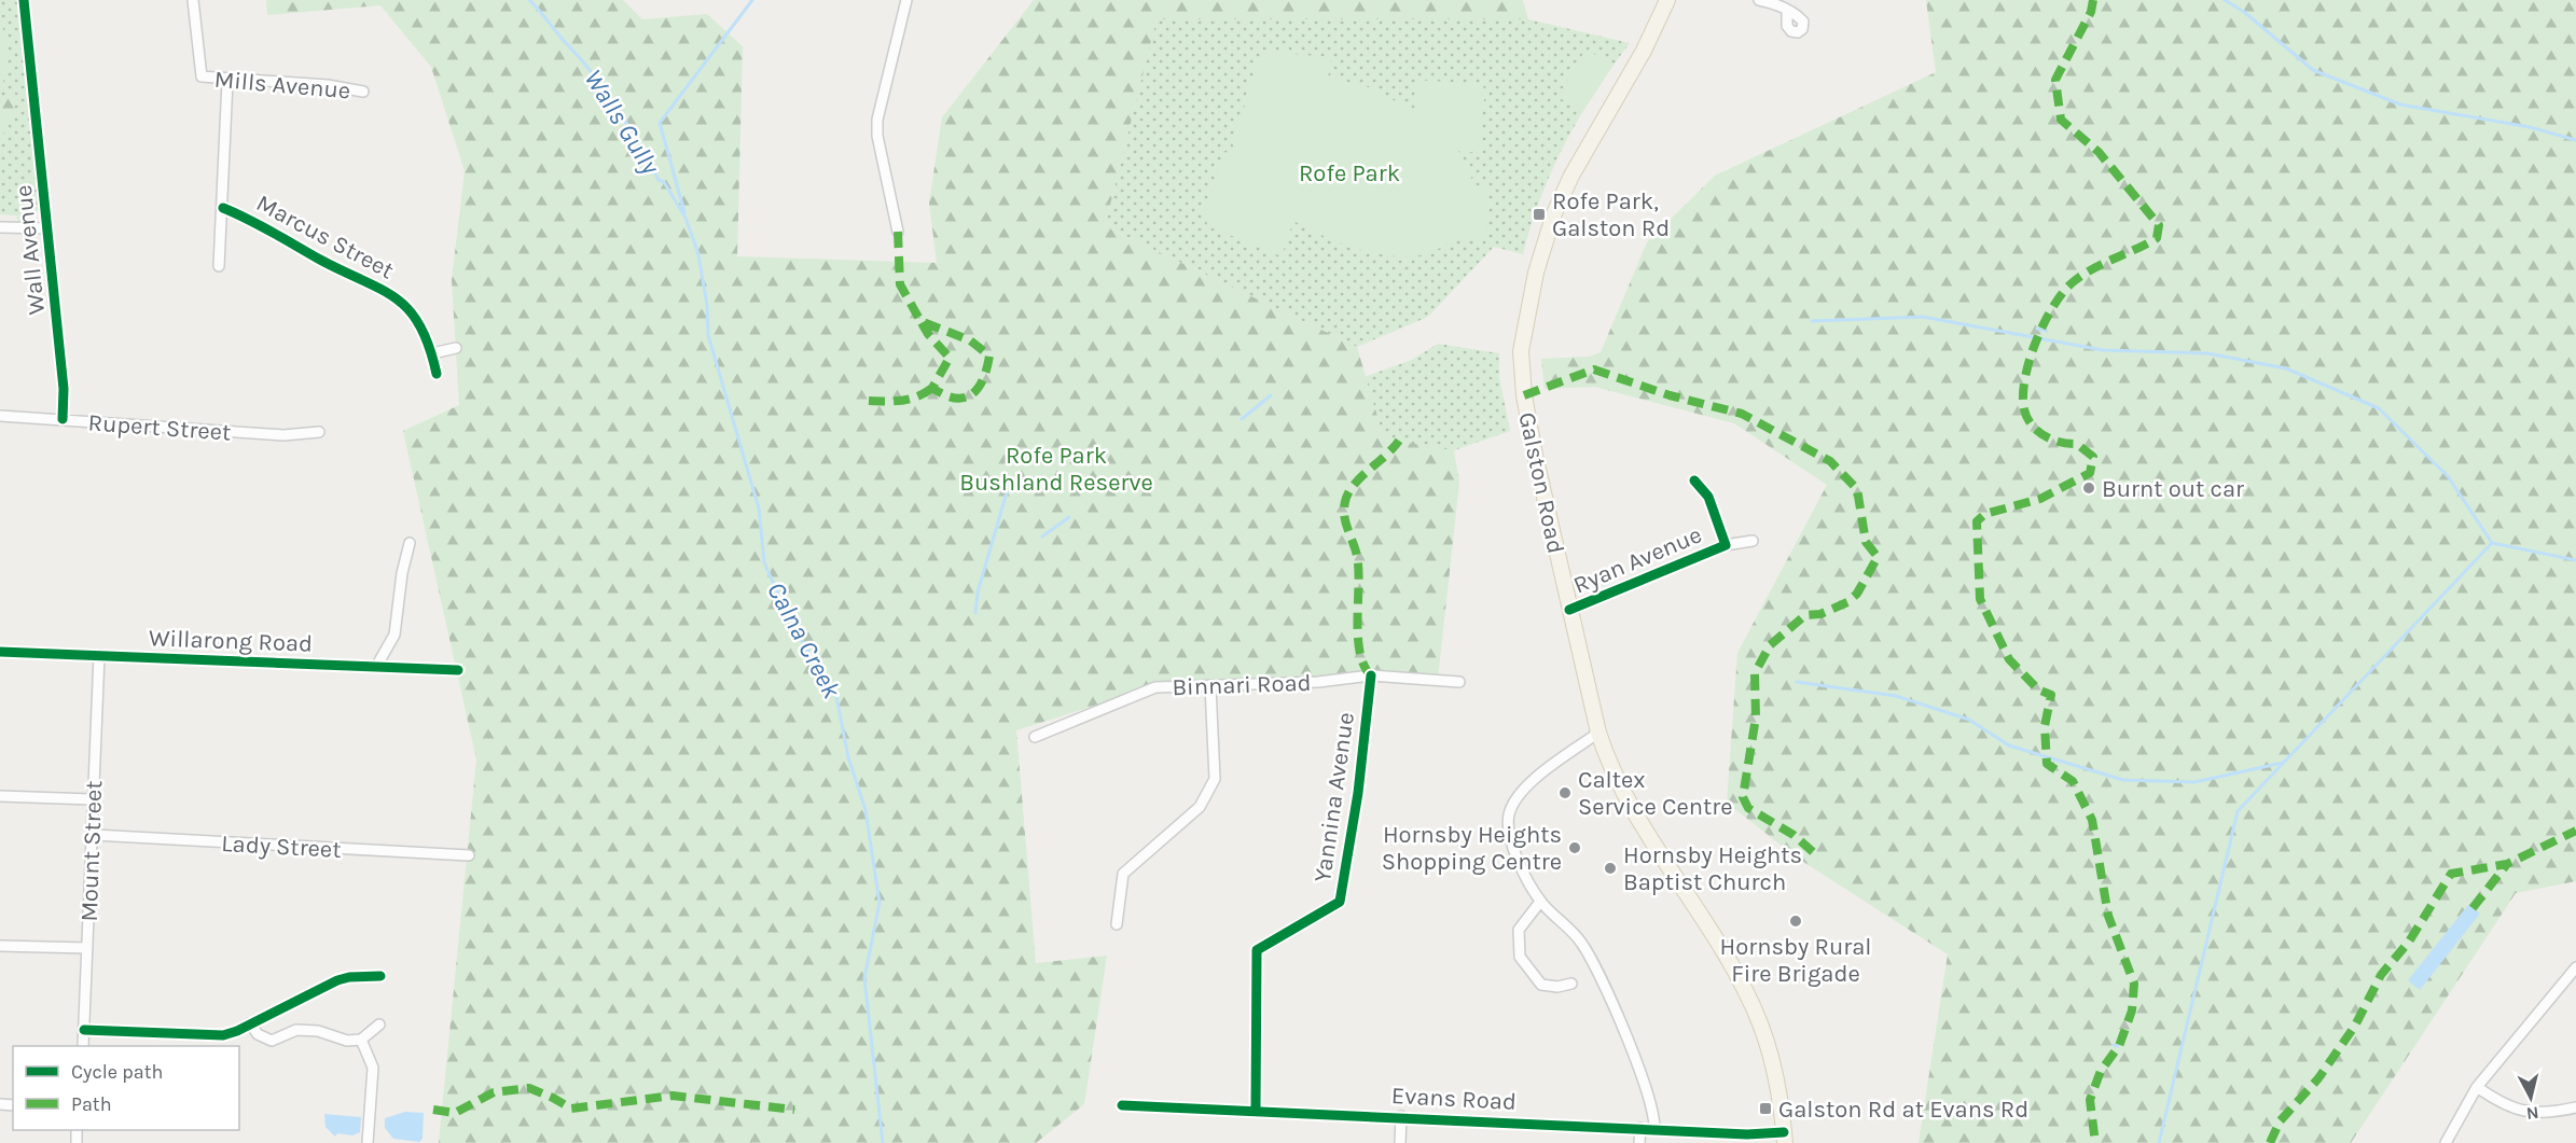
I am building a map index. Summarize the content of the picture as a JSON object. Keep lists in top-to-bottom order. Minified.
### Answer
{"streets":{"main road":["Galston Road"],"street":["Mills Avenue","Marcus Street","Wall Avenue","Rupert Street","Ryan Avenue","Willarong Road","Binnari Road","Yannina Avenue","Lady Street","Mount Street","Evans Road"]},"crossings":[["Wall Avenue","Rupert Street"],["Galston Road","Ryan Avenue"],["Galston Road","Evans Road"],["Willarong Road","Mount Street"],["Binnari Road","Yannina Avenue"],["Yannina Avenue","Evans Road"],["Lady Street","Mount Street"]],"water":["Walls Gully","Calna Creek"],"parks":["Rofe Park","Rofe Park Bushland Reserve"],"places":{"transit":["Rofe Park, Galston Rd","Galston Rd at Evans Rd"],"other":["Burnt out car","Caltex Service Centre","Hornsby Heights Shopping Centre","Hornsby Heights Baptist Church","Hornsby Rural Fire Brigade"]},"legend":["Cycle path","Path"],"north":"bottom"}
